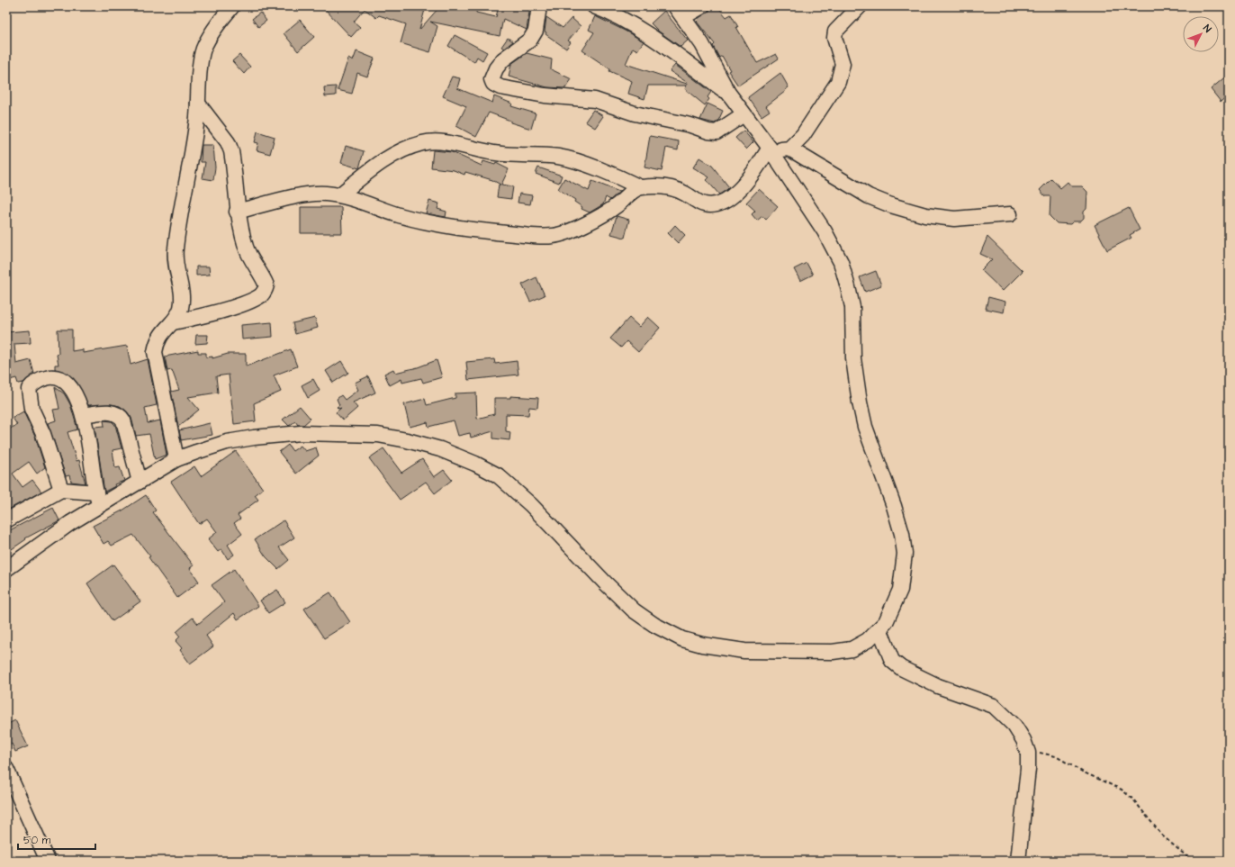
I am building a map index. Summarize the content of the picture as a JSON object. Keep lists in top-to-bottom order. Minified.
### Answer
{"scale_bar":"50 m","north":"top right"}
